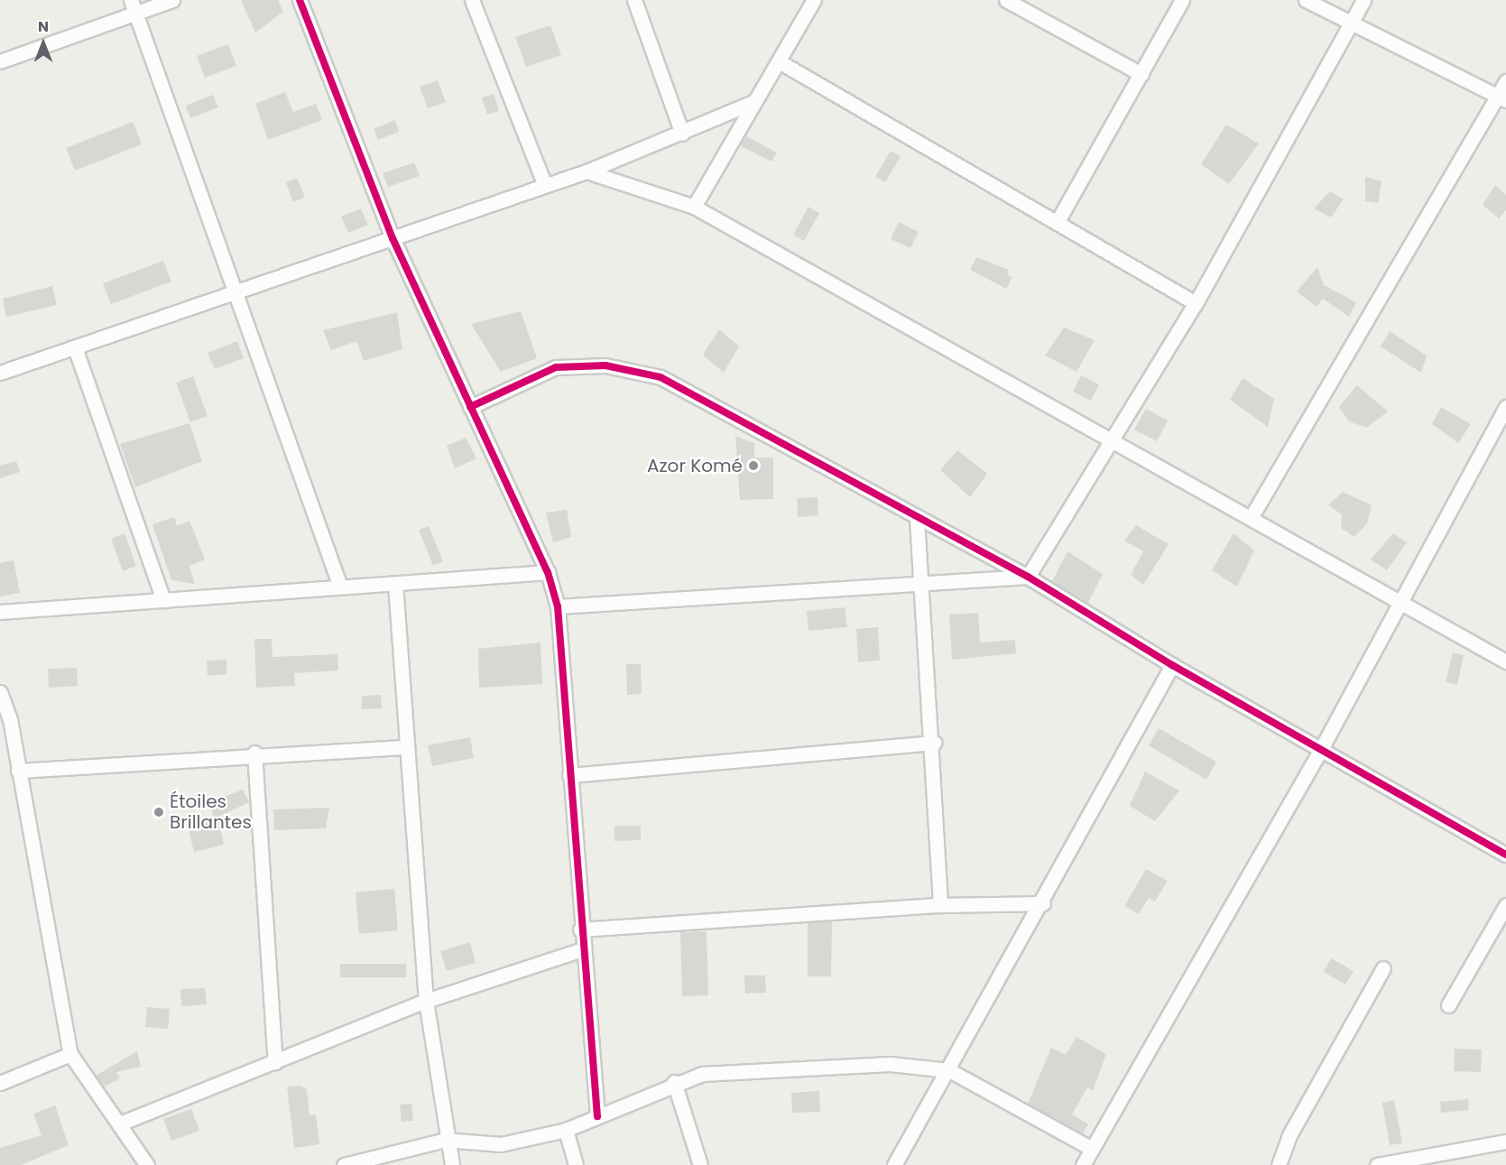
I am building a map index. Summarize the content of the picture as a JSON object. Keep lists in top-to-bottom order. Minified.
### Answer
{"places":["Azor Komé","Étoiles Brillantes"],"north":"top"}
